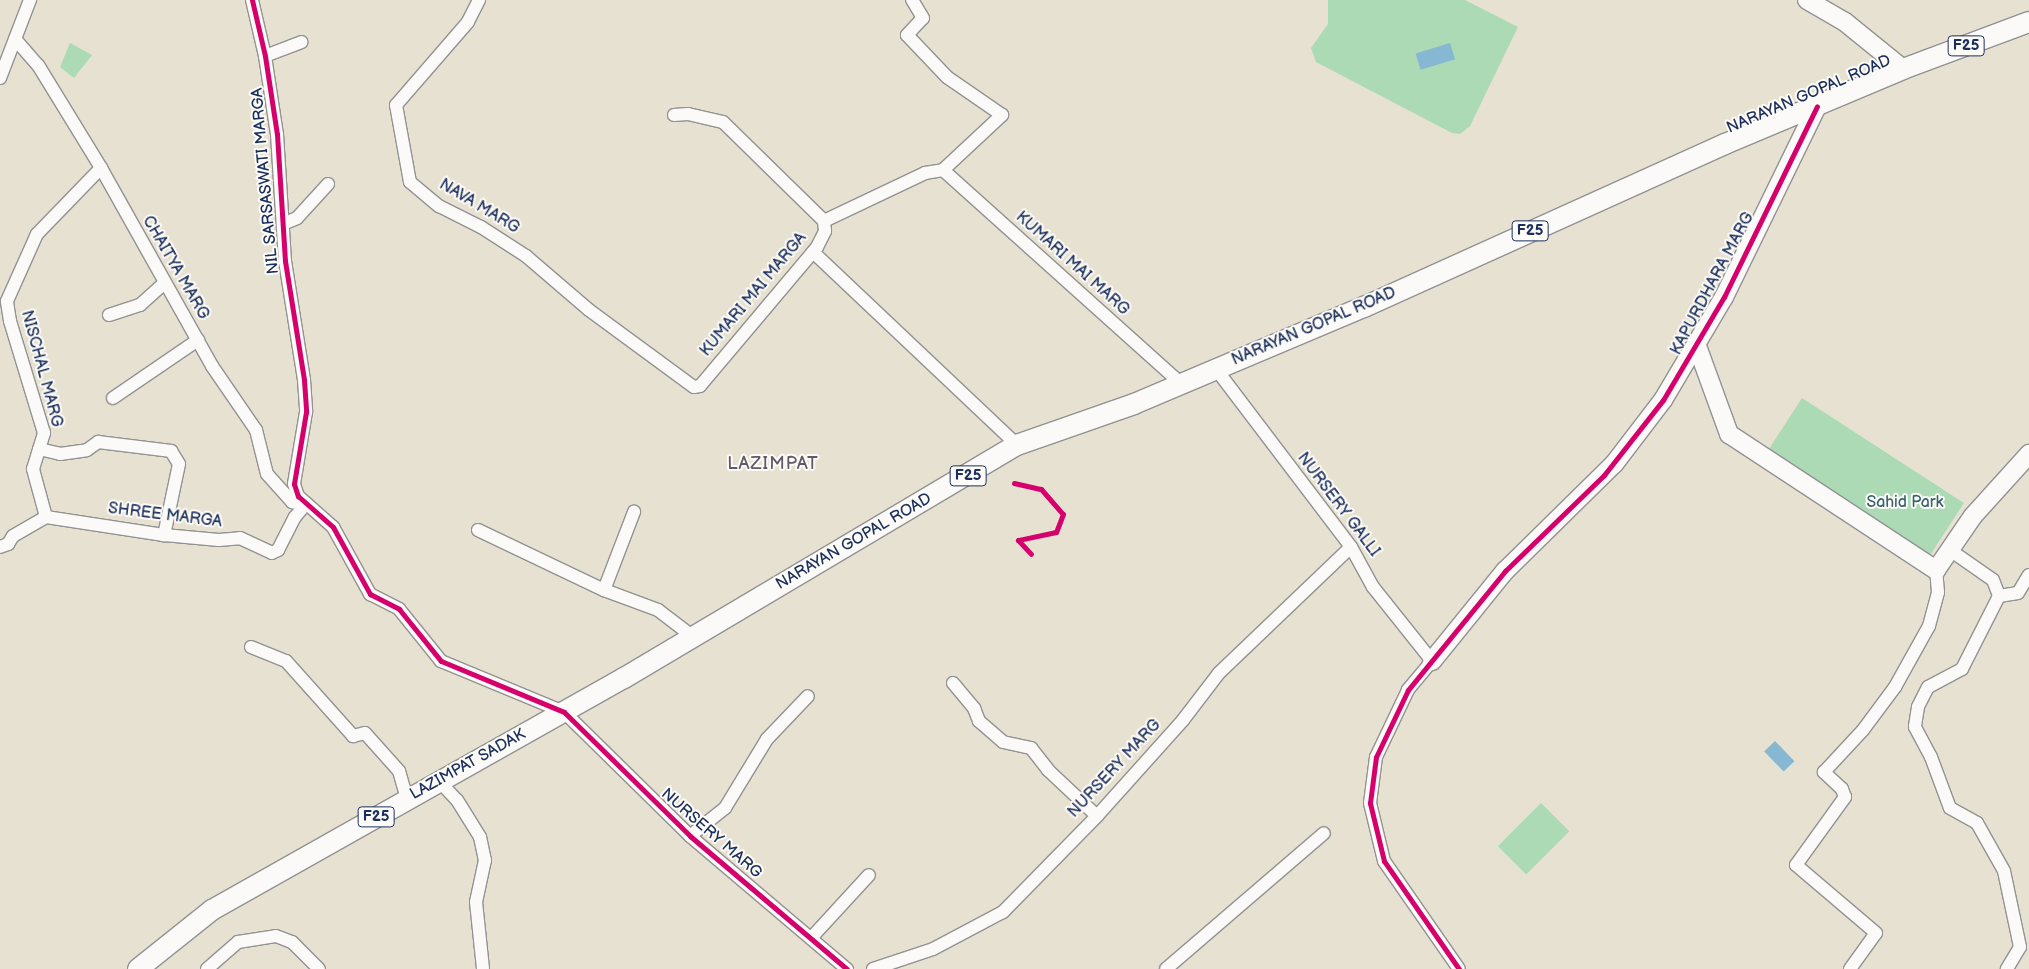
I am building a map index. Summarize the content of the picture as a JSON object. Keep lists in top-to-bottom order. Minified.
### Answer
{"streets":{"main road":["F25","NARAYAN GOPAL ROAD","LAZIMPAT SADAK"],"street":["NIL SARSASWATI MARGA","NAVA MARG","KUMARI MAI MARG","CHAITYA MARG","KAPURDHARA MARG","KUMARI MAI MARGA","NISCHAL MARG","NURSERY GALLI","SHREE MARGA","NURSERY MARG"]},"crossings":[["NARAYAN GOPAL ROAD","KUMARI MAI MARG"],["NARAYAN GOPAL ROAD","KAPURDHARA MARG"],["NARAYAN GOPAL ROAD","NURSERY GALLI"],["NARAYAN GOPAL ROAD","LAZIMPAT SADAK"],["NIL SARSASWATI MARGA","CHAITYA MARG"],["NIL SARSASWATI MARGA","SHREE MARGA"],["NAVA MARG","KUMARI MAI MARGA"],["CHAITYA MARG","NISCHAL MARG"],["CHAITYA MARG","SHREE MARGA"],["KAPURDHARA MARG","NURSERY GALLI"],["NISCHAL MARG","SHREE MARGA"],["NURSERY GALLI","NURSERY MARG"],["LAZIMPAT SADAK","NURSERY MARG"]],"districts":["LAZIMPAT"],"parks":["Sahid Park"]}
